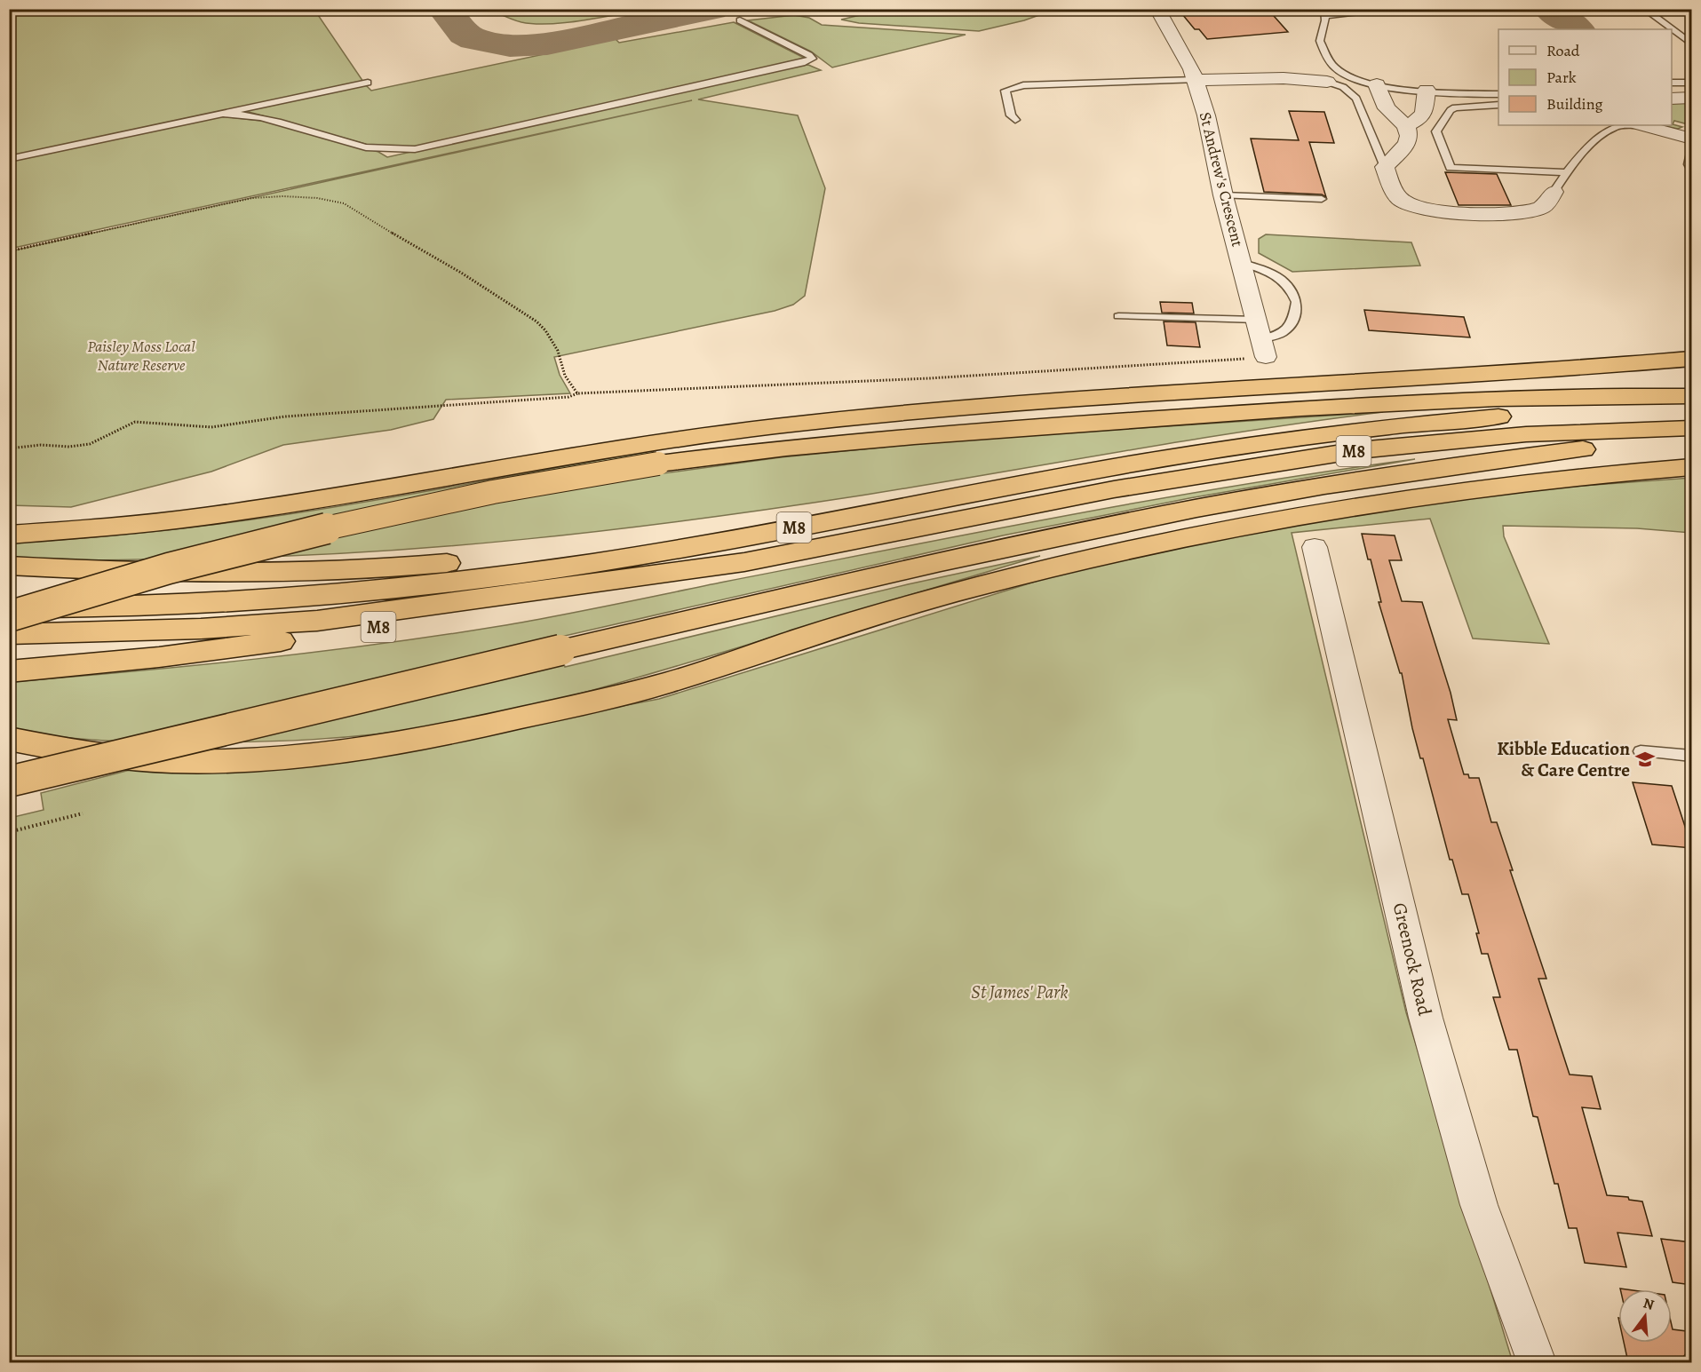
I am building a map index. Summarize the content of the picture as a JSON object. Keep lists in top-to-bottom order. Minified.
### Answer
{"streets":{"highway":["M8"],"street":["St Andrew's Crescent","Greenock Road"]},"parks":["Paisley Moss Local Nature Reserve","St James' Park"],"places":{"school or university":["Kibble Education & Care Centre"]},"legend":["Road","Park","Building"],"north":"top"}
